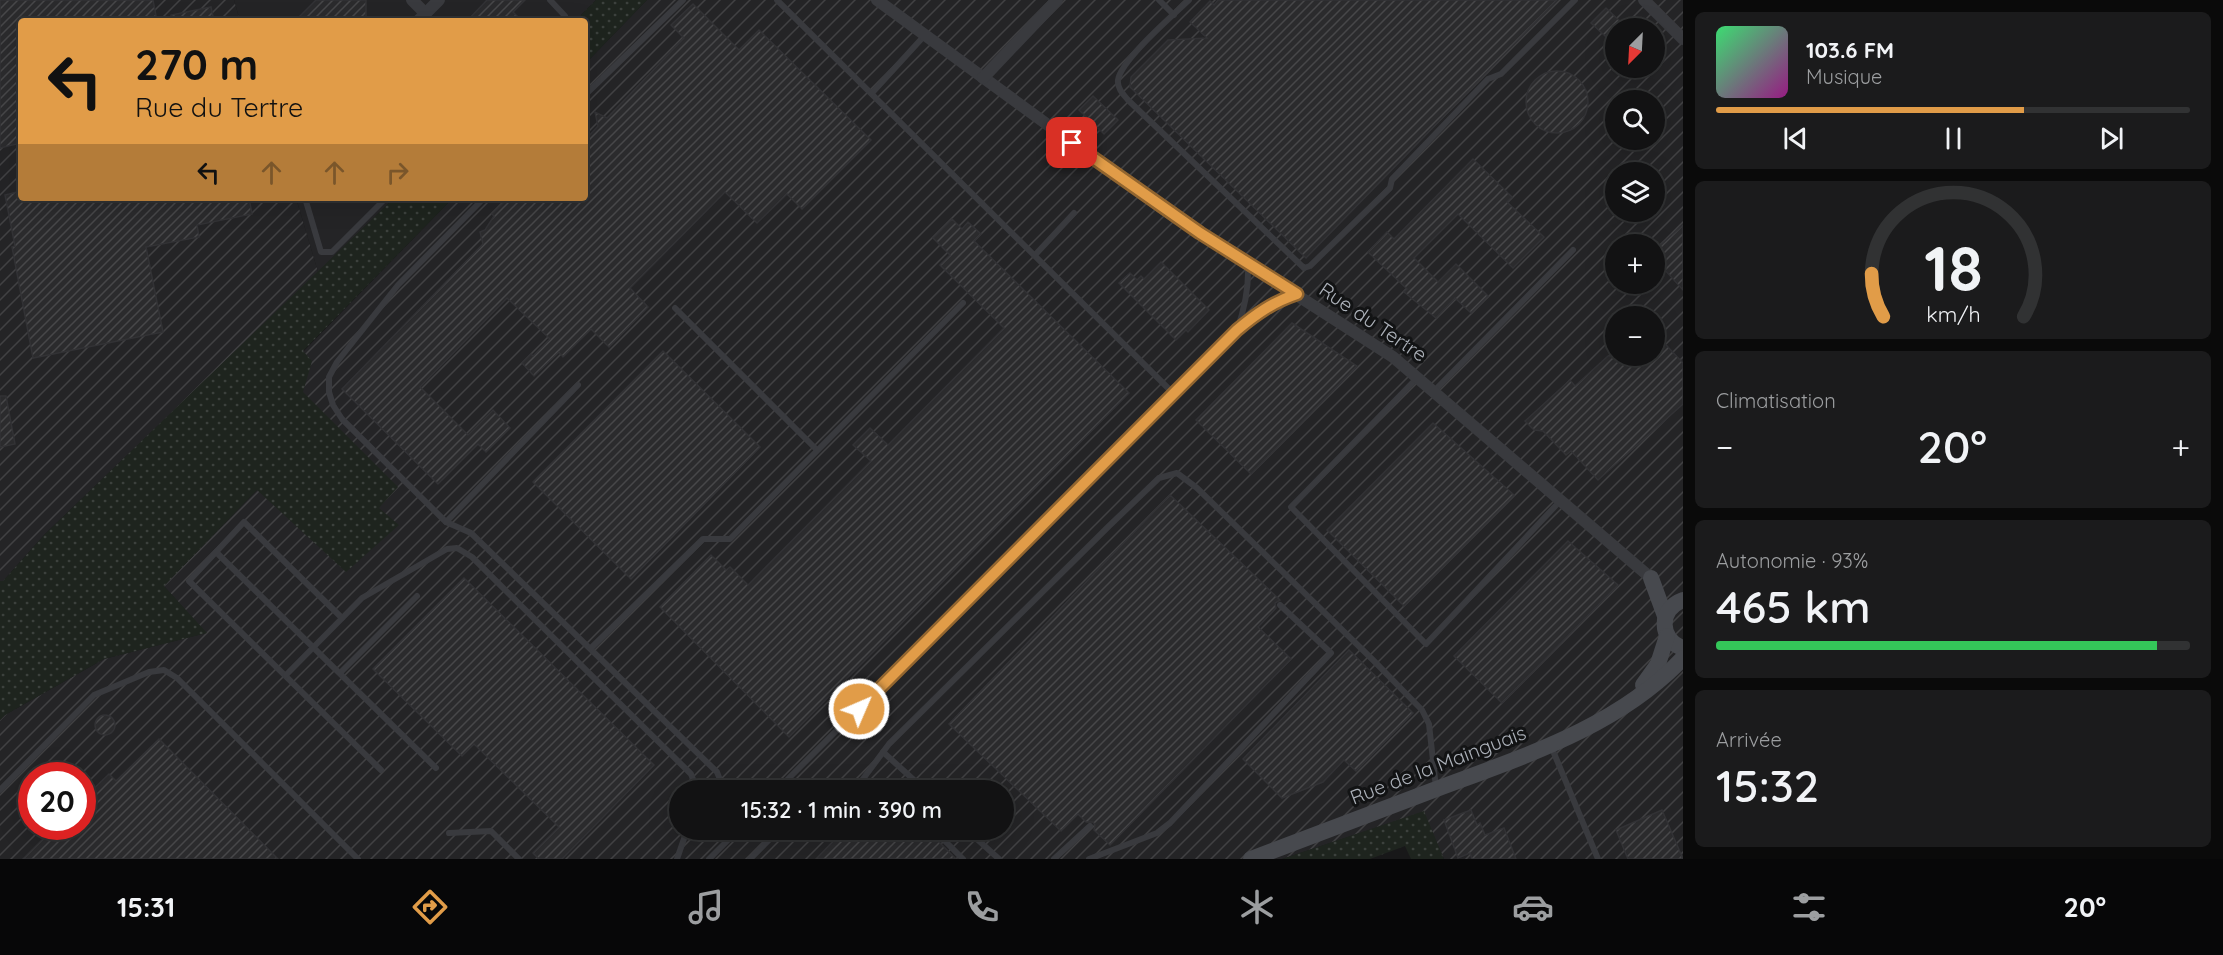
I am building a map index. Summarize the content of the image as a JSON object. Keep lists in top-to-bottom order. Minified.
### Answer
{"streets":{"street":["Rue du Tertre","Rue de la Mainguais"]},"north":"bottom left","page":{"map_buttons":["+","−"],"turn":["270 m","Rue du Tertre"],"song":["103.6 FM","Musique"],"tile":["Climatisation",["Autonomie · 93%","465 km"],["Arrivée","15:32"]],"heat":["−","20°","+"],"limit":"20","trip":"15:32 · 1 min · 390 m","tabs":["15:31","20°"],"gauge":["18","km/h"]}}
